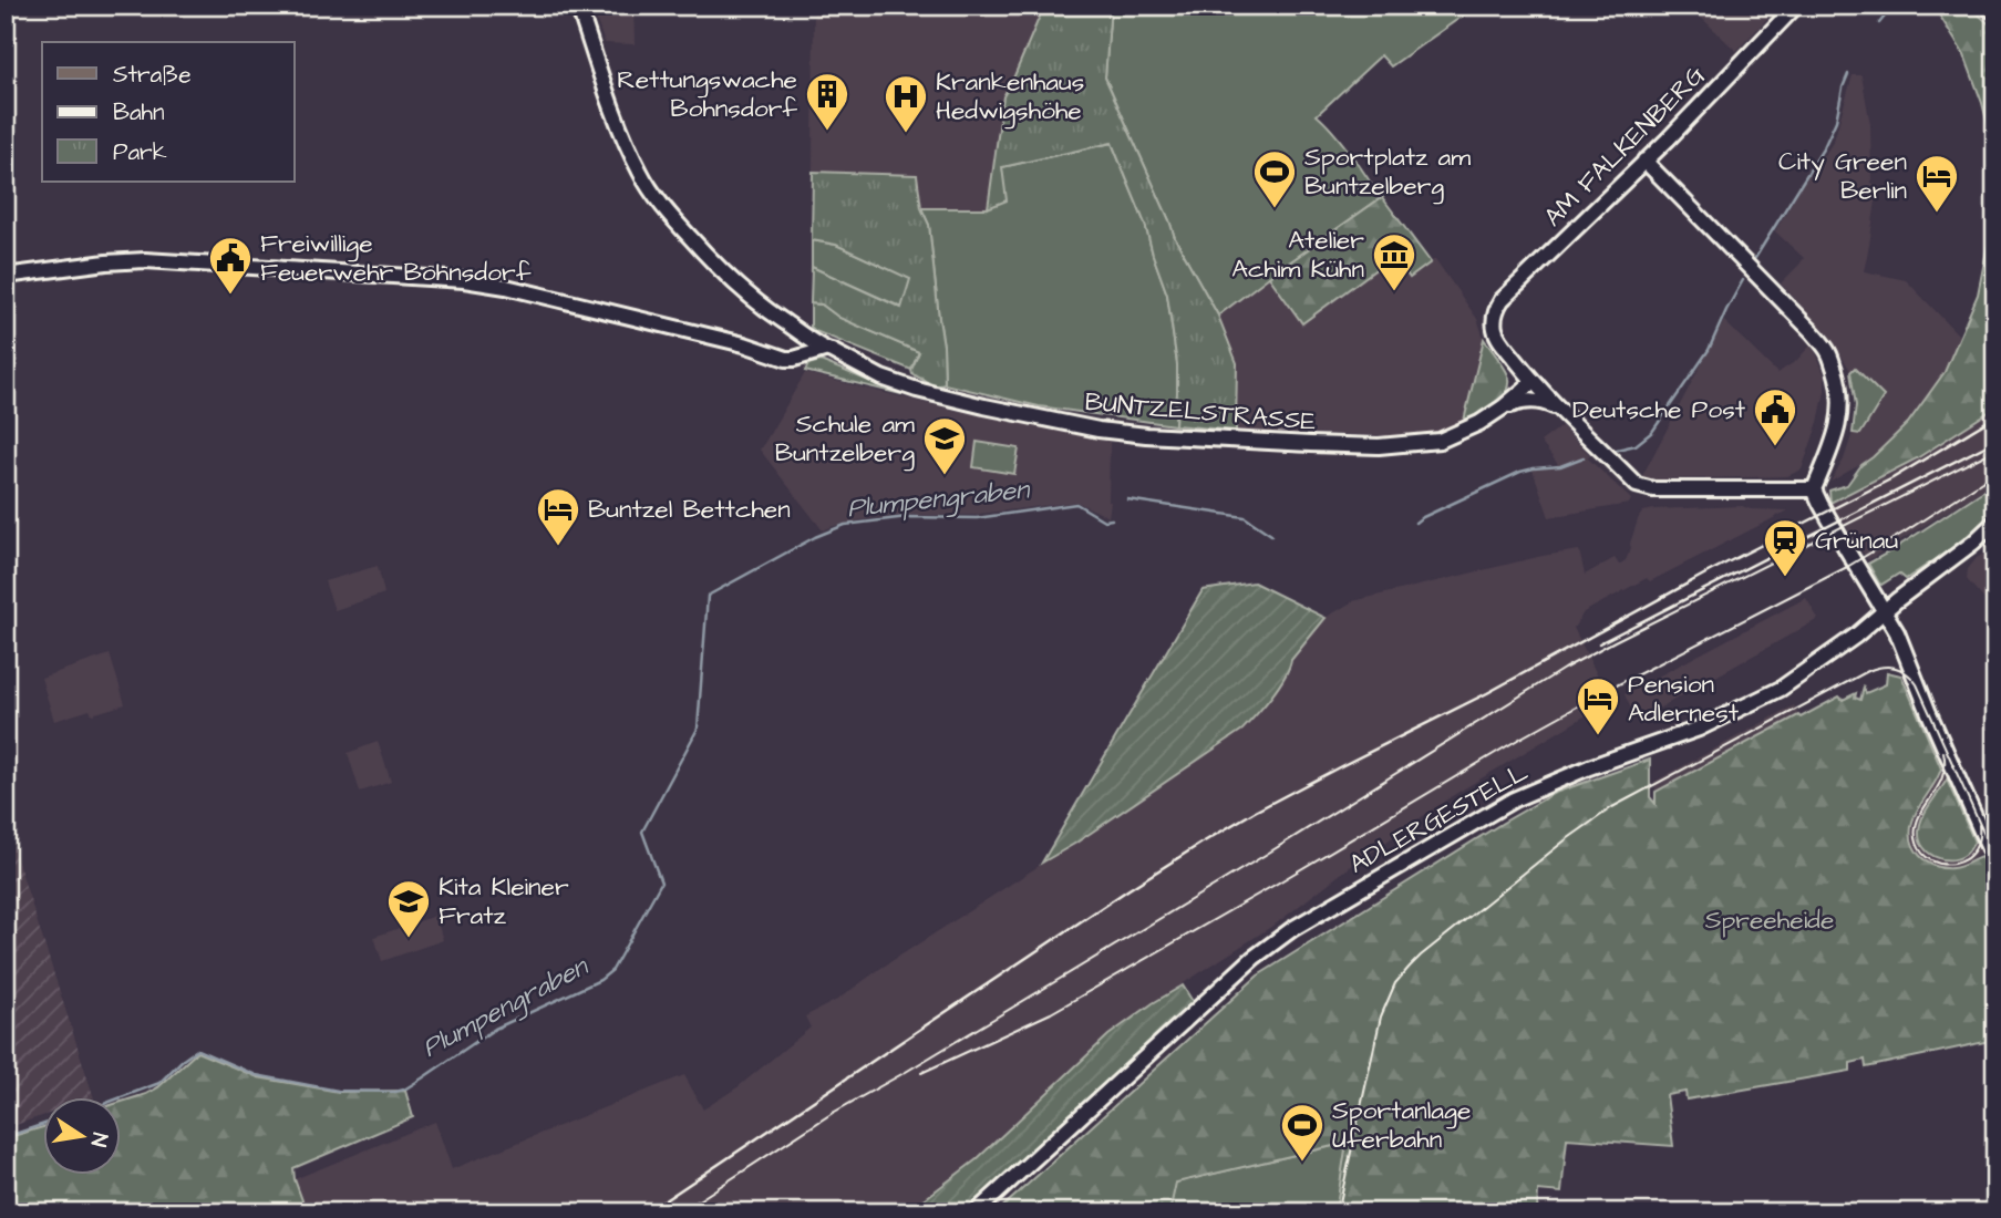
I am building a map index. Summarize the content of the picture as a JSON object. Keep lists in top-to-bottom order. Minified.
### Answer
{"streets":{"street":["AM FALKENBERG","BUNTZELSTRASSE","ADLERGESTELL"]},"crossings":[["AM FALKENBERG","BUNTZELSTRASSE"]],"water":["Plumpengraben"],"parks":["Spreeheide"],"places":{"building":["Rettungswache Bohnsdorf"],"hospital":["Krankenhaus Hedwigshöhe"],"sports":["Sportplatz am Buntzelberg","Sportanlage Uferbahn"],"hotel":["City Green Berlin","Buntzel Bettchen","Pension Adlernest"],"museum":["Atelier Achim Kühn"],"public building":["Freiwillige Feuerwehr Bohnsdorf","Deutsche Post"],"school or university":["Schule am Buntzelberg","Kita Kleiner Fratz"],"station":["Grünau"]},"legend":["Straße","Bahn","Park"],"north":"right"}
